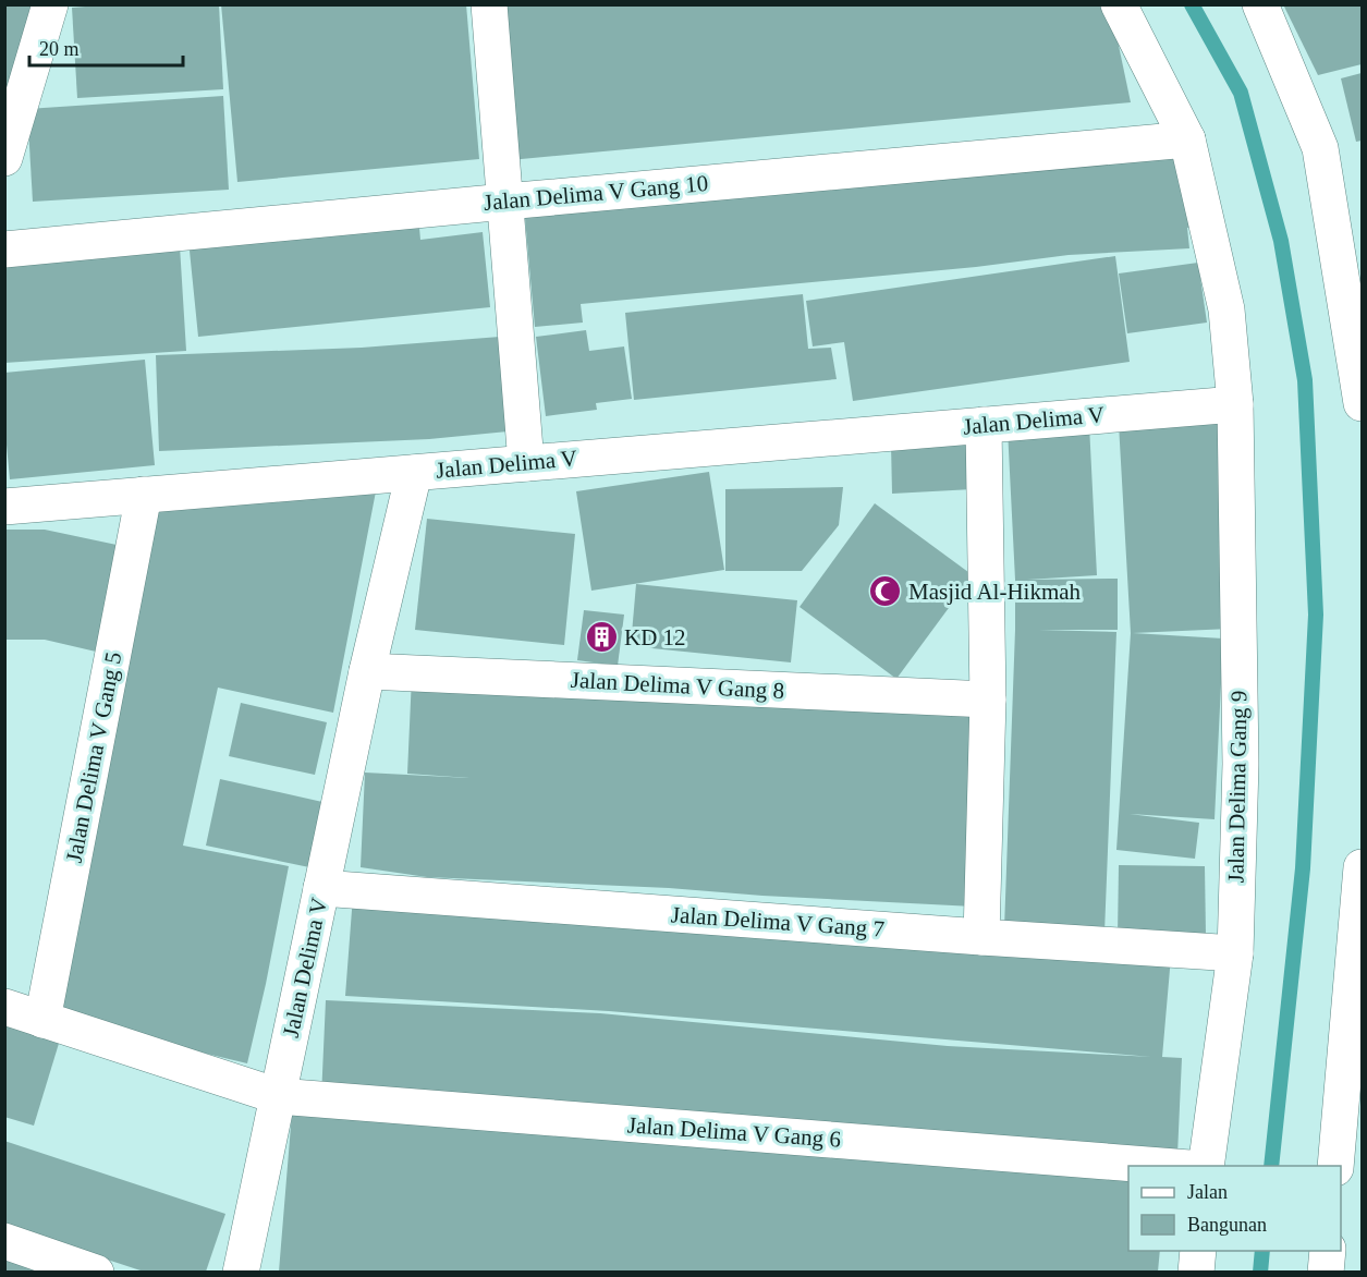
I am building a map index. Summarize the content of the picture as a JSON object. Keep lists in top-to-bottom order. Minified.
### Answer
{"streets":{"street":["Jalan Delima V Gang 10","Jalan Delima V","Jalan Delima V Gang 8","Jalan Delima V Gang 5","Jalan Delima Gang 9","Jalan Delima V Gang 7","Jalan Delima V Gang 6"]},"crossings":[["Jalan Delima V","Jalan Delima V Gang 8"],["Jalan Delima V","Jalan Delima V Gang 5"],["Jalan Delima V","Jalan Delima Gang 9"],["Jalan Delima V","Jalan Delima V Gang 7"],["Jalan Delima V","Jalan Delima V Gang 6"],["Jalan Delima Gang 9","Jalan Delima V Gang 7"]],"places":{"mosque":["Masjid Al-Hikmah"],"building":["KD 12"]},"legend":["Jalan","Bangunan"],"scale_bar":"20 m"}
